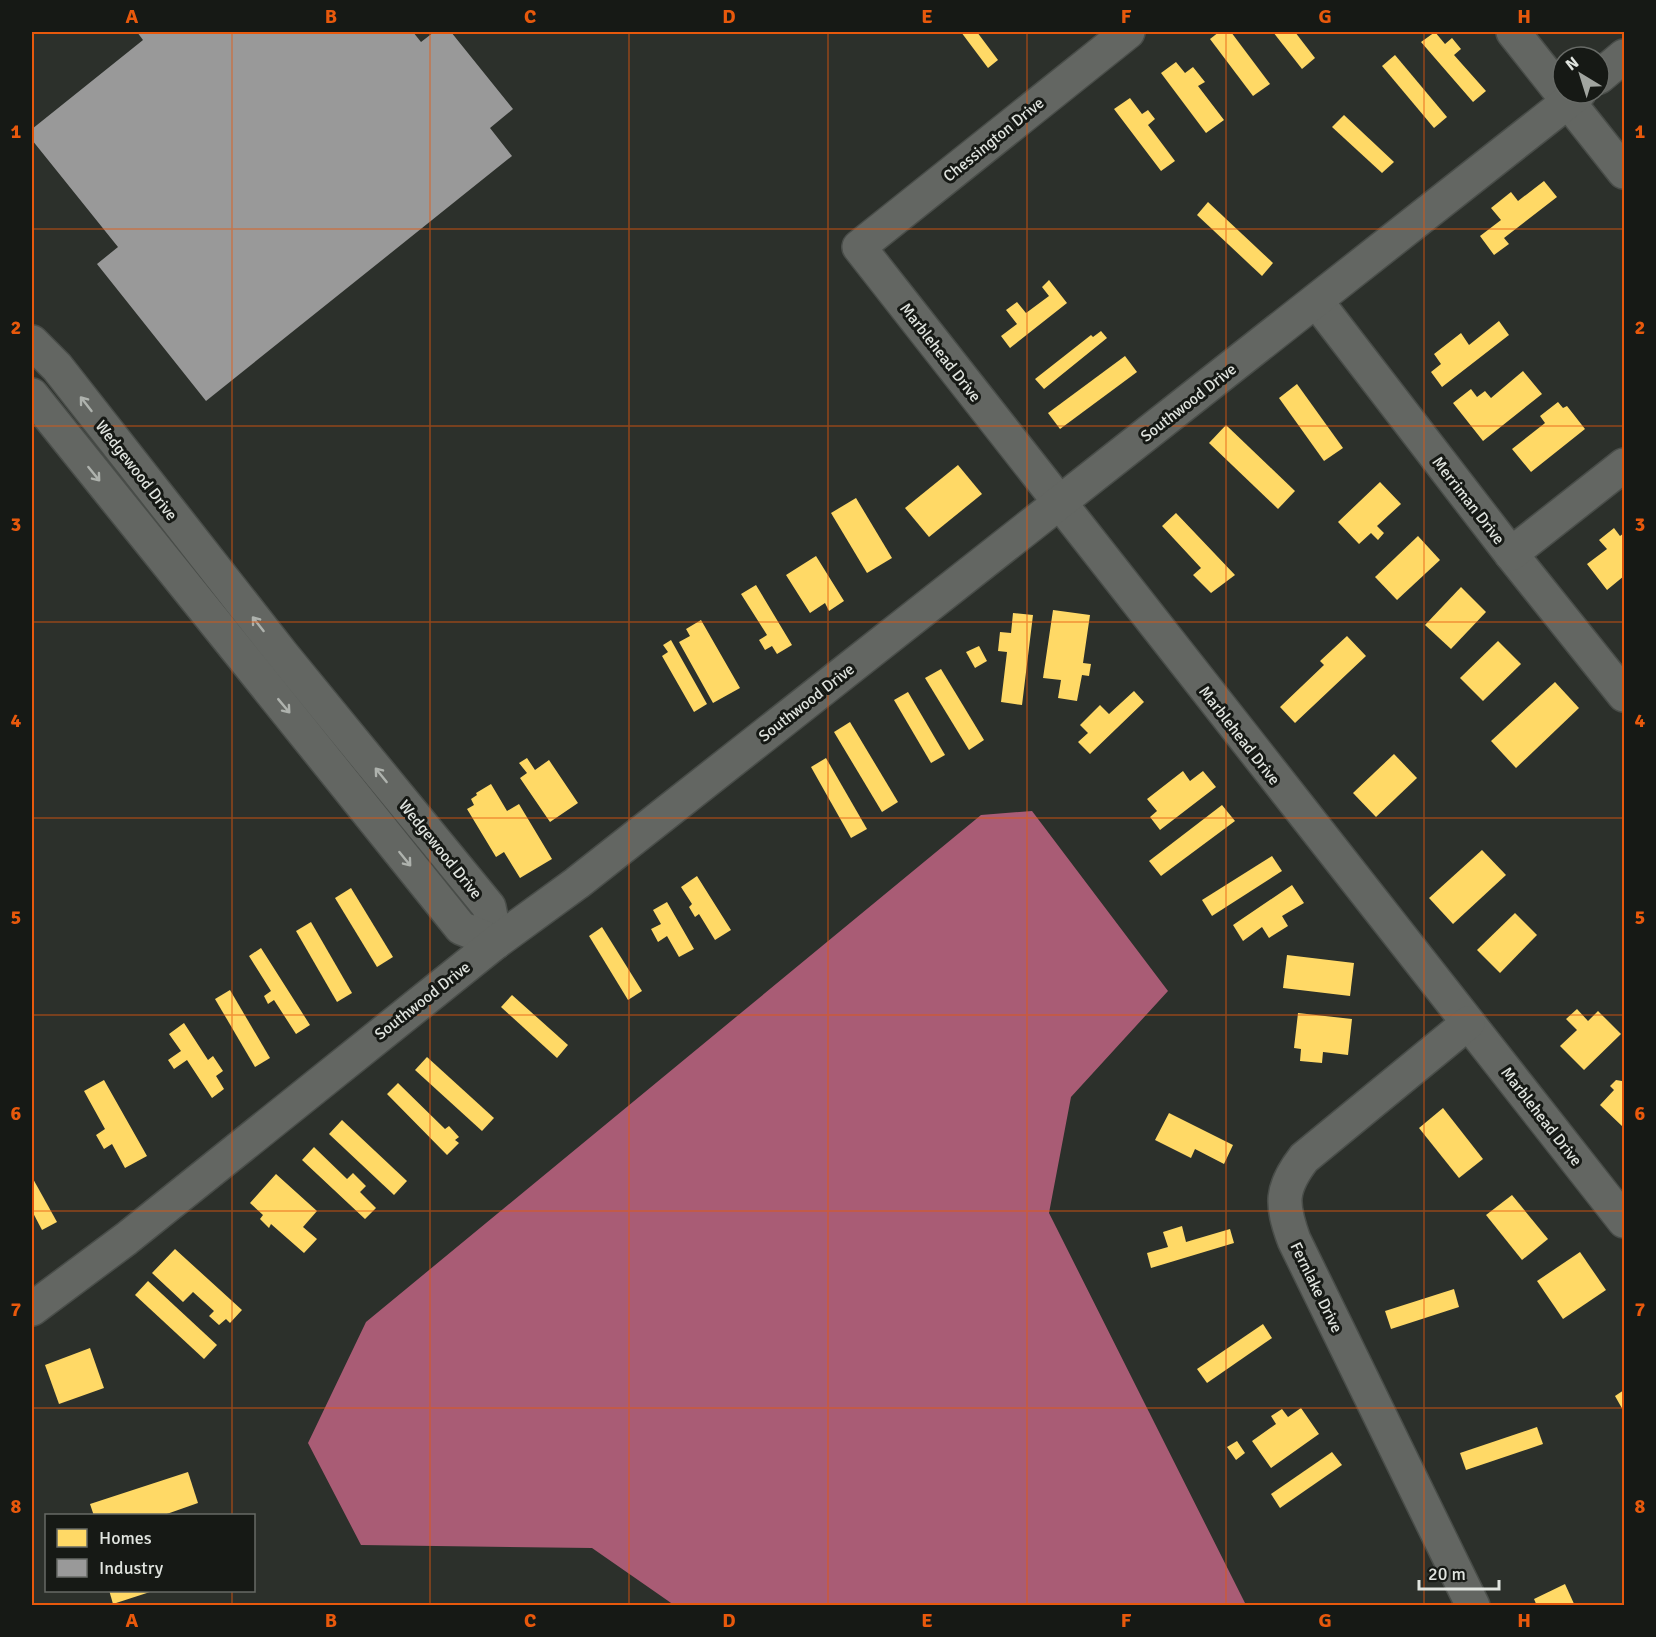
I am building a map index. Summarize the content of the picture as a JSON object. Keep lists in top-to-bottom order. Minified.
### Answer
{"streets":{"street":["Chessington Drive","Marblehead Drive","Southwood Drive","Wedgewood Drive","Merriman Drive","Fernlake Drive"]},"crossings":[["Chessington Drive","Marblehead Drive"],["Marblehead Drive","Southwood Drive"],["Marblehead Drive","Fernlake Drive"],["Southwood Drive","Wedgewood Drive"],["Southwood Drive","Merriman Drive"]],"legend":["Homes","Industry"],"scale_bar":"20 m","north":"top left","grid":{"columns":["A","B","C","D","E","F","G","H"],"rows":["1","2","3","4","5","6","7","8"]}}
